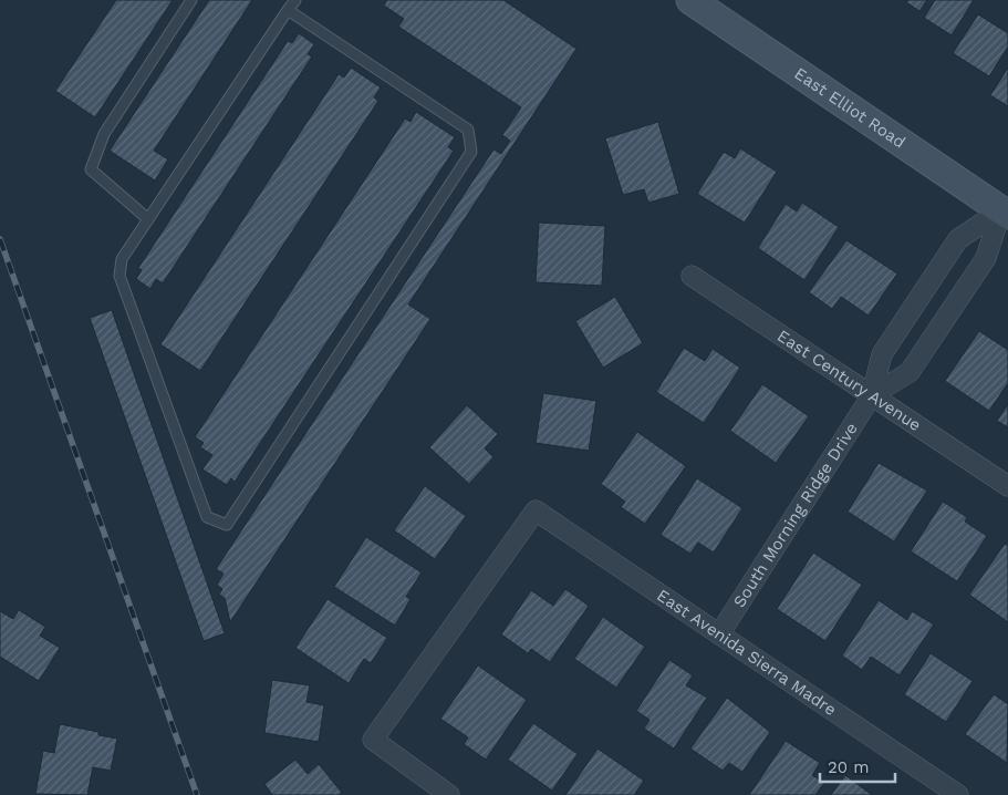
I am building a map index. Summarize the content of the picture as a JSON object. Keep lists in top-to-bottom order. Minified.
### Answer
{"streets":{"main road":["East Elliot Road"],"street":["East Century Avenue","South Morning Ridge Drive","East Avenida Sierra Madre"]},"crossings":[["East Elliot Road","South Morning Ridge Drive"],["East Century Avenue","South Morning Ridge Drive"],["South Morning Ridge Drive","East Avenida Sierra Madre"]],"scale_bar":"20 m"}
